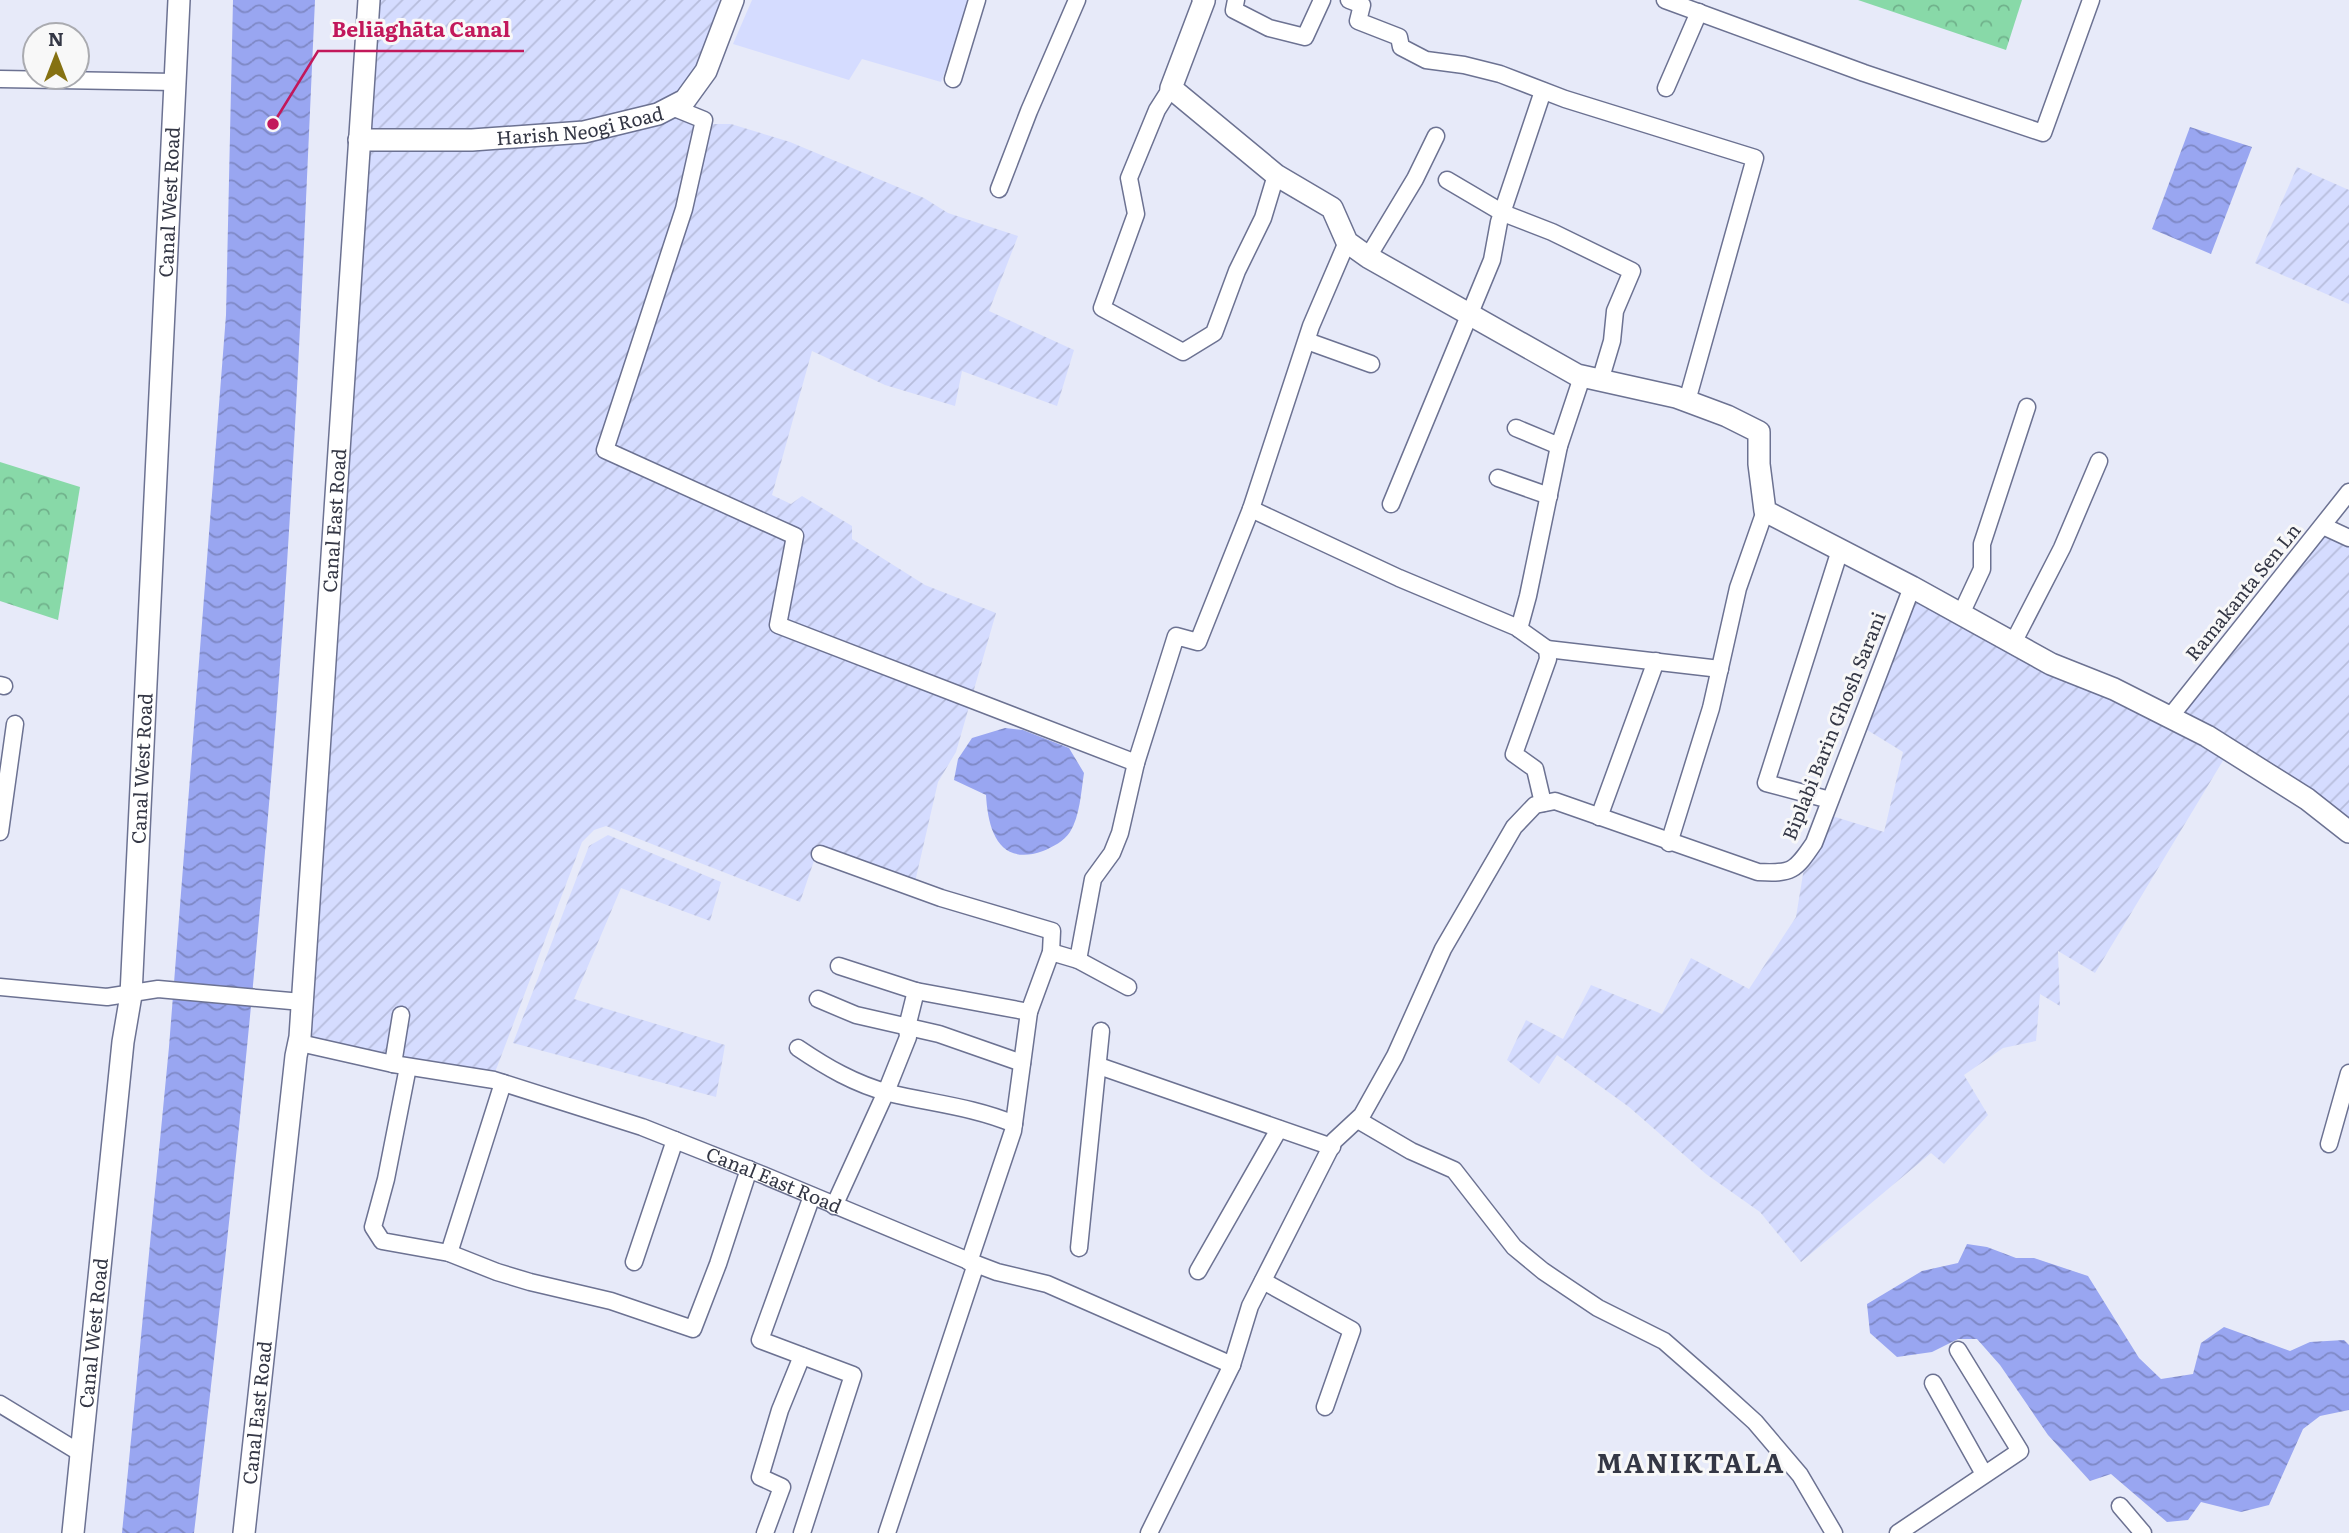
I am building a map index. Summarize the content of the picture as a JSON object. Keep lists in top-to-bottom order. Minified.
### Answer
{"streets":{"main road":["Harish Neogi Road","Canal West Road","Canal East Road"],"street":["Ramakanta Sen Ln","Biplabi Barin Ghosh Sarani"]},"crossings":[["Harish Neogi Road","Canal East Road"]],"districts":["MANIKTALA"],"places":["Beliāghāta Canal"],"north":"top"}
